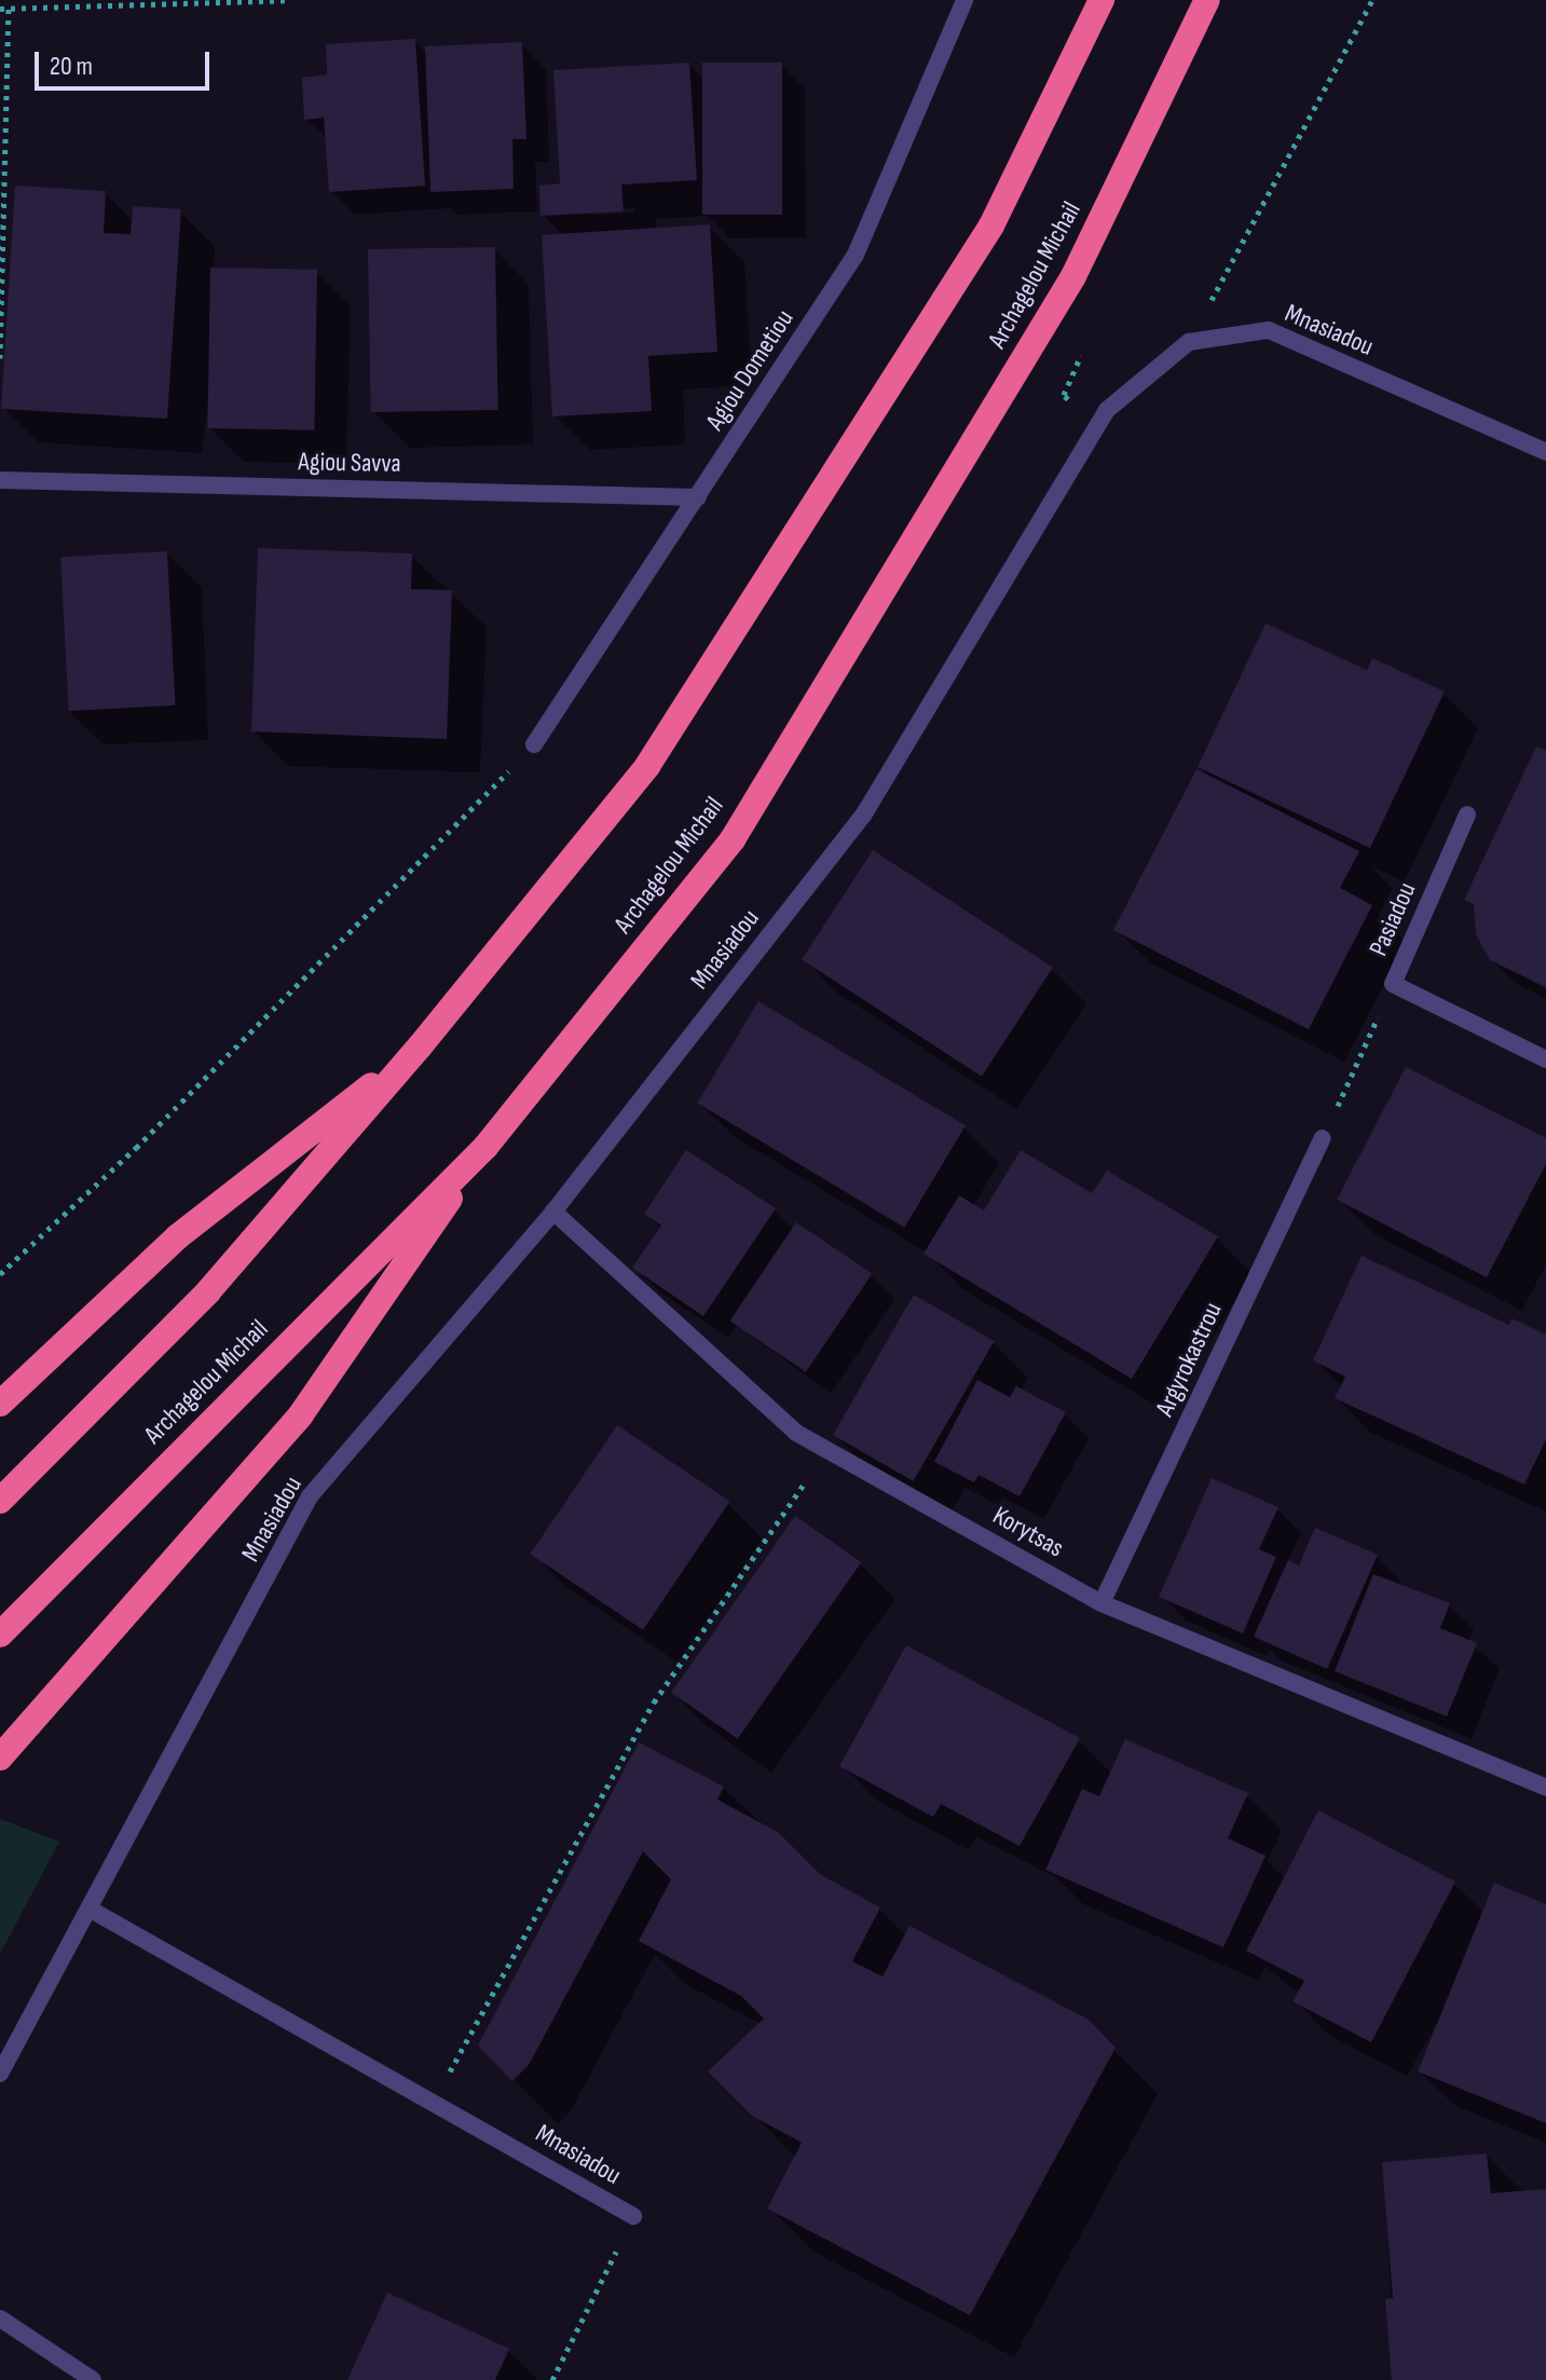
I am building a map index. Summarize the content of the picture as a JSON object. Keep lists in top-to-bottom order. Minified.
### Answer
{"streets":{"highway":["Archagelou Michail"],"street":["Mnasiadou","Agiou Dometiou","Agiou Savva","Pasiadou","Argyrokastrou","Korytsas"]},"crossings":[["Mnasiadou","Korytsas"],["Agiou Dometiou","Agiou Savva"],["Argyrokastrou","Korytsas"]],"scale_bar":"20 m"}
